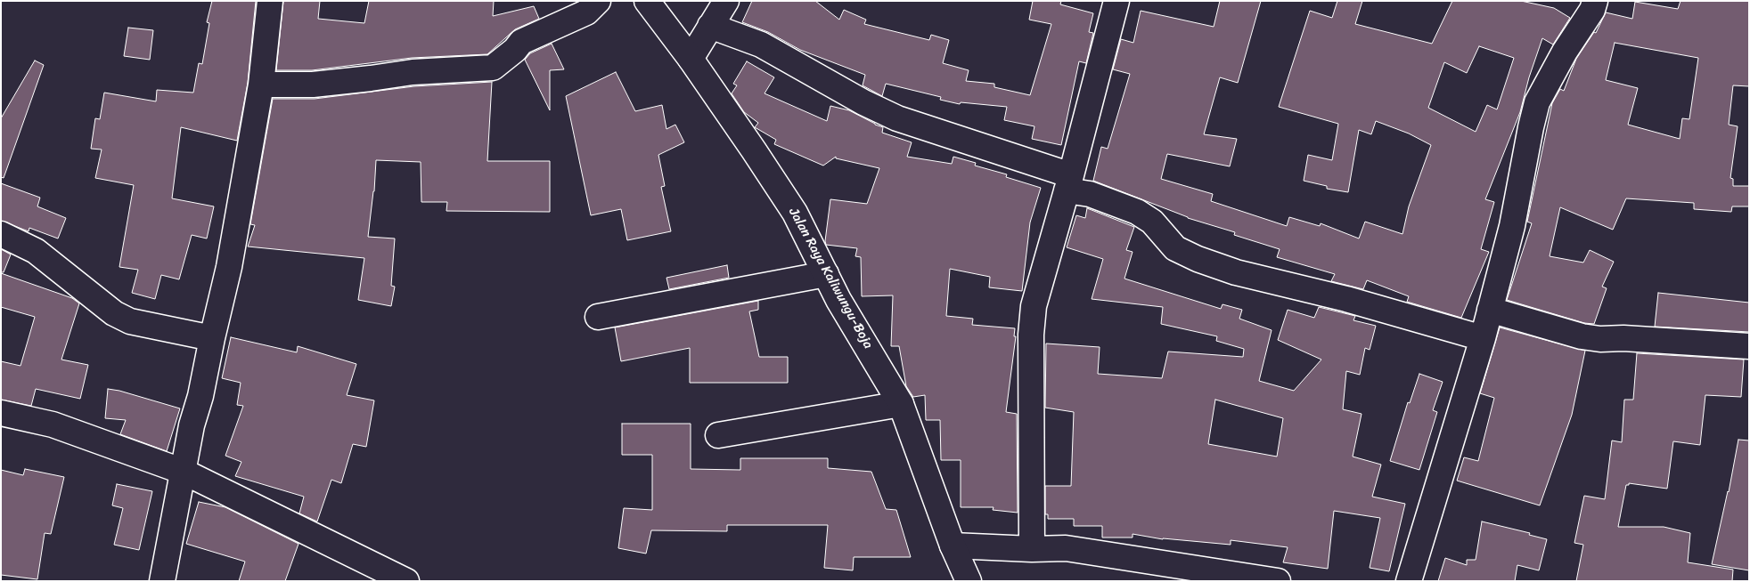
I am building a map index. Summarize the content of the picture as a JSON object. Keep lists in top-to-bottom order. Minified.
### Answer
{"streets":{"street":["Jalan Raya Kaliwungu-Boja"]}}
